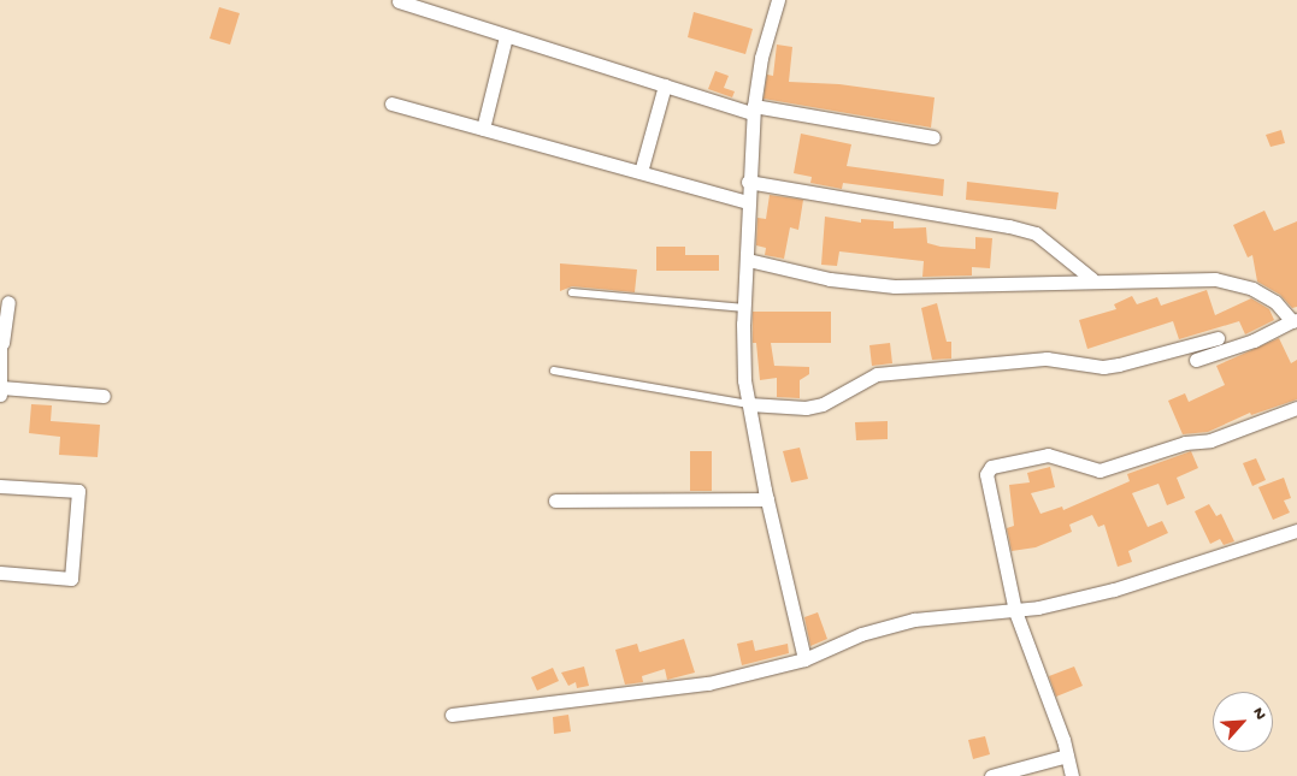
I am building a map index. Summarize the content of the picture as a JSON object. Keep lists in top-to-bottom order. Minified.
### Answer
{"north":"top right"}
